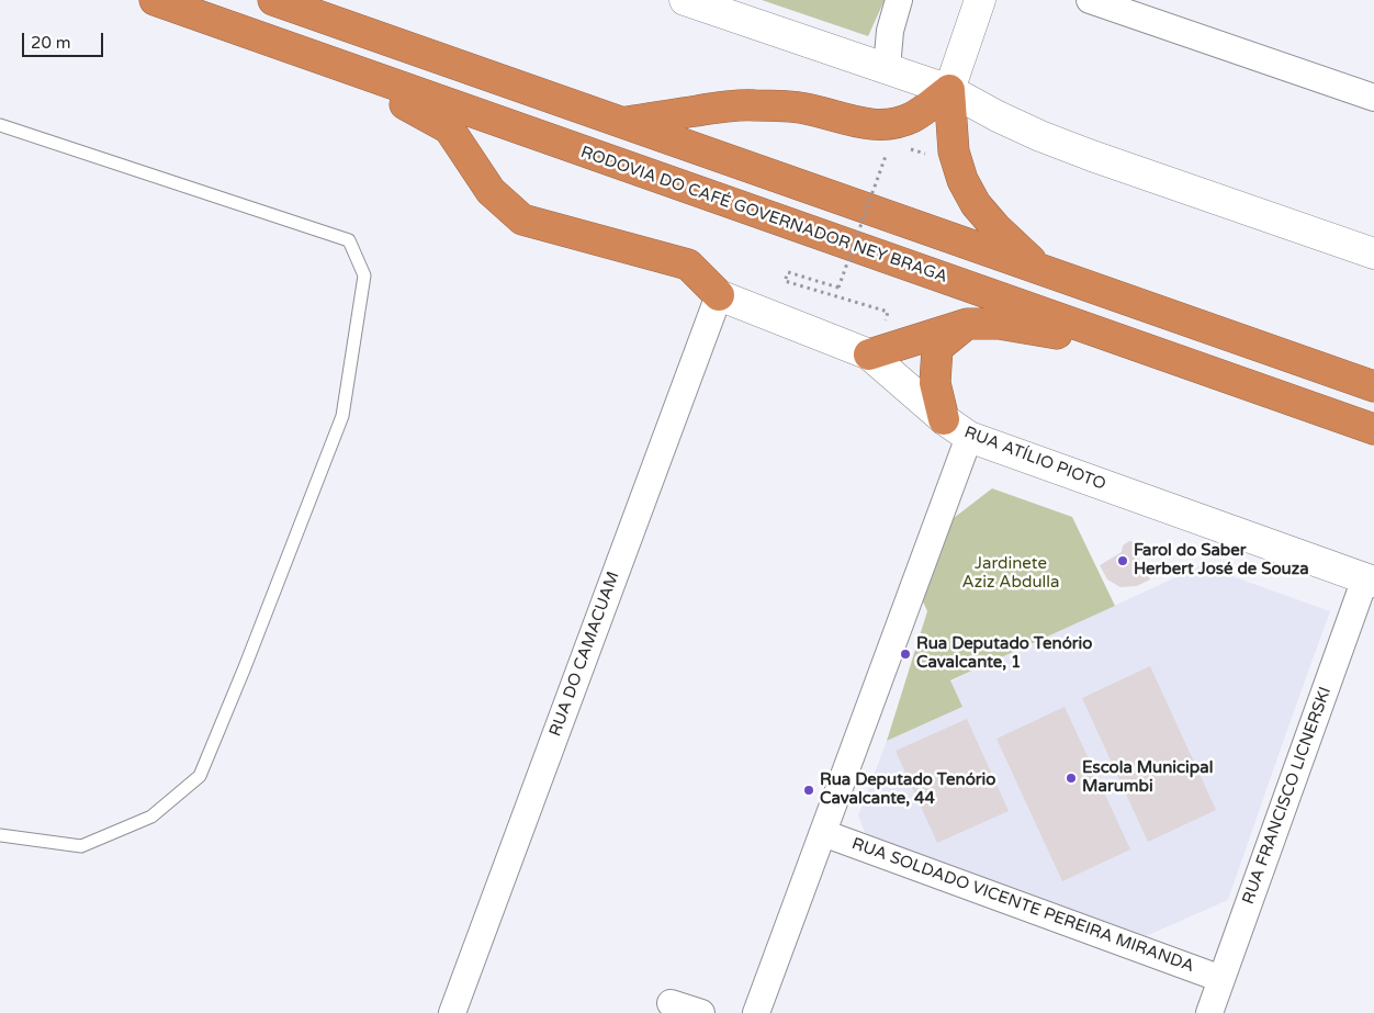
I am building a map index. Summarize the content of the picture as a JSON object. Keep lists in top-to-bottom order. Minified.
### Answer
{"streets":{"highway":["RODOVIA DO CAFÉ GOVERNADOR NEY BRAGA"],"street":["RUA ATÍLIO PIOTO","RUA DO CAMACUAM","RUA FRANCISCO LICNERSKI","RUA SOLDADO VICENTE PEREIRA MIRANDA"]},"crossings":[["RUA ATÍLIO PIOTO","RUA DO CAMACUAM"],["RUA ATÍLIO PIOTO","RUA FRANCISCO LICNERSKI"],["RUA FRANCISCO LICNERSKI","RUA SOLDADO VICENTE PEREIRA MIRANDA"]],"parks":["Jardinete Aziz Abdulla"],"places":["Farol do Saber Herbert José de Souza","Rua Deputado Tenório Cavalcante, 1","Escola Municipal Marumbi","Rua Deputado Tenório Cavalcante, 44"],"scale_bar":"20 m"}
